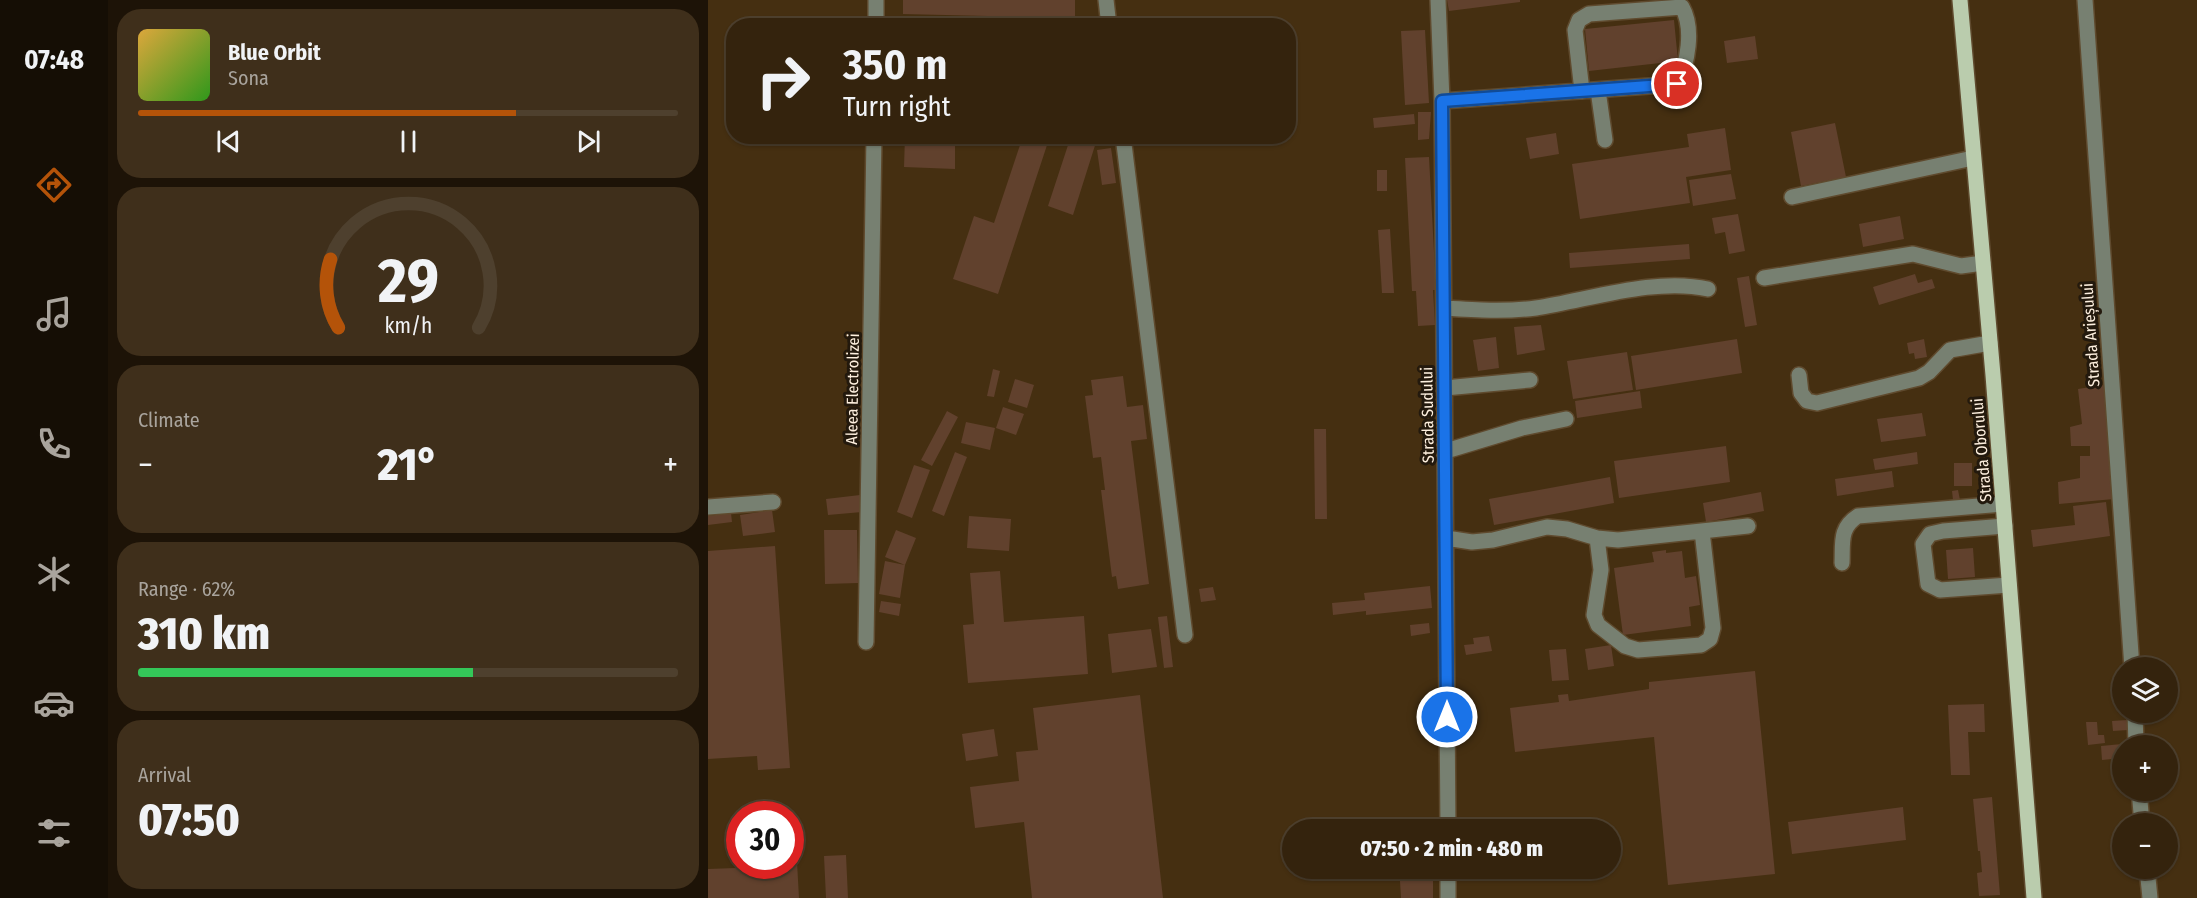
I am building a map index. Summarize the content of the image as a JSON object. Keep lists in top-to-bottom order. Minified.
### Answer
{"streets":{"main road":["Strada Oborului"],"street":["Strada Arieșului","Aleea Electrolizei","Strada Sudului"]},"page":{"tabs":"07:48","turn":["350 m","Turn right"],"song":["Blue Orbit","Sona"],"tile":["Climate",["Range · 62%","310 km"],["Arrival","07:50"]],"heat":["−","21°","+"],"map_buttons":["+","−"],"limit":"30","trip":"07:50 · 2 min · 480 m","gauge":["29","km/h"]}}
